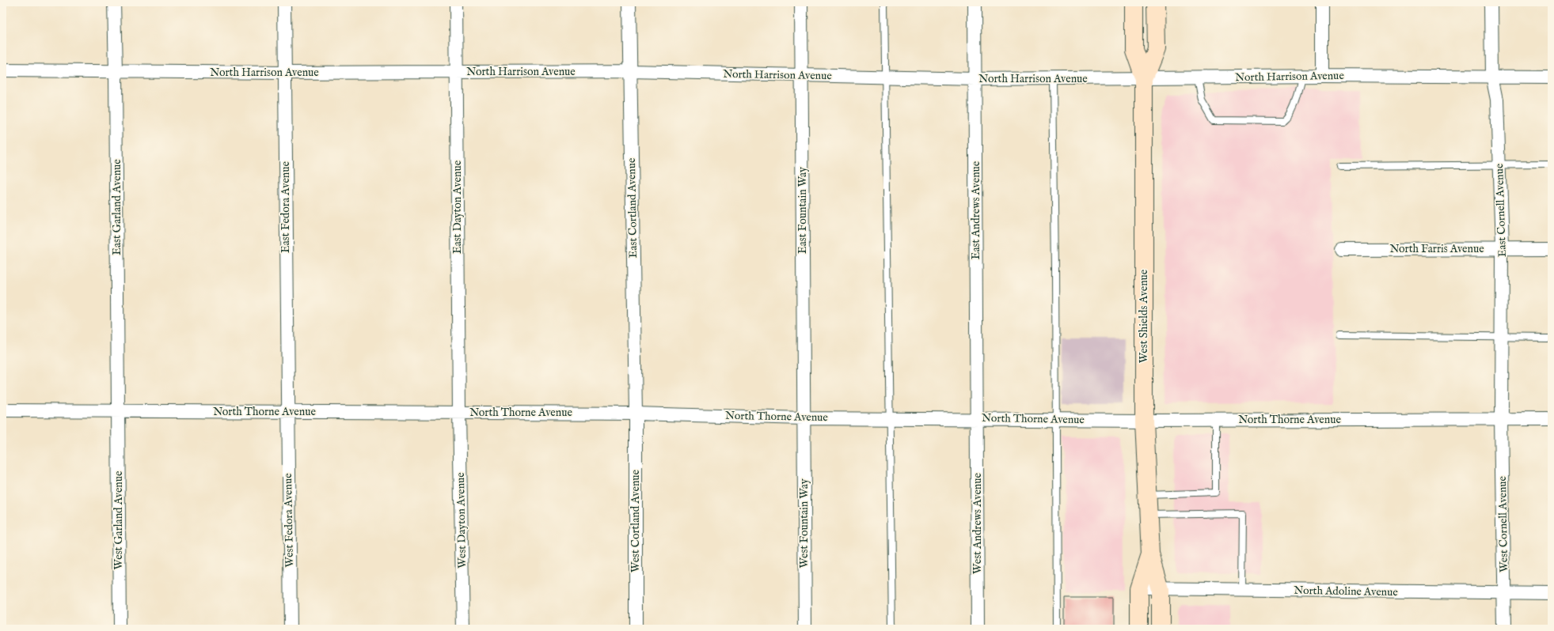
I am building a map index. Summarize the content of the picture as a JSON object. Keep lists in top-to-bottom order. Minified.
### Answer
{"streets":{"main road":["West Shields Avenue"],"street":["North Harrison Avenue","East Garland Avenue","East Fedora Avenue","East Dayton Avenue","East Cortland Avenue","East Fountain Way","East Andrews Avenue","East Cornell Avenue","North Farris Avenue","North Thorne Avenue","West Garland Avenue","West Fedora Avenue","West Dayton Avenue","West Cortland Avenue","West Fountain Way","West Andrews Avenue","West Cornell Avenue","North Adoline Avenue"]},"crossings":[["North Harrison Avenue","East Garland Avenue"],["North Harrison Avenue","East Fedora Avenue"],["North Harrison Avenue","East Dayton Avenue"],["North Harrison Avenue","East Cortland Avenue"],["North Harrison Avenue","East Fountain Way"],["North Harrison Avenue","East Andrews Avenue"],["North Harrison Avenue","East Cornell Avenue"],["North Harrison Avenue","West Shields Avenue"],["East Garland Avenue","North Thorne Avenue"],["East Garland Avenue","West Garland Avenue"],["East Fedora Avenue","North Thorne Avenue"],["East Fedora Avenue","West Fedora Avenue"],["East Dayton Avenue","North Thorne Avenue"],["East Dayton Avenue","West Dayton Avenue"],["East Cortland Avenue","North Thorne Avenue"],["East Cortland Avenue","West Cortland Avenue"],["East Fountain Way","North Thorne Avenue"],["East Fountain Way","West Fountain Way"],["East Andrews Avenue","North Thorne Avenue"],["East Andrews Avenue","West Andrews Avenue"],["East Cornell Avenue","North Farris Avenue"],["East Cornell Avenue","North Thorne Avenue"],["East Cornell Avenue","West Cornell Avenue"],["West Shields Avenue","North Thorne Avenue"],["West Shields Avenue","North Adoline Avenue"],["North Thorne Avenue","West Garland Avenue"],["North Thorne Avenue","West Fedora Avenue"],["North Thorne Avenue","West Dayton Avenue"],["North Thorne Avenue","West Cortland Avenue"],["North Thorne Avenue","West Fountain Way"],["North Thorne Avenue","West Andrews Avenue"],["North Thorne Avenue","West Cornell Avenue"],["West Cornell Avenue","North Adoline Avenue"]]}
